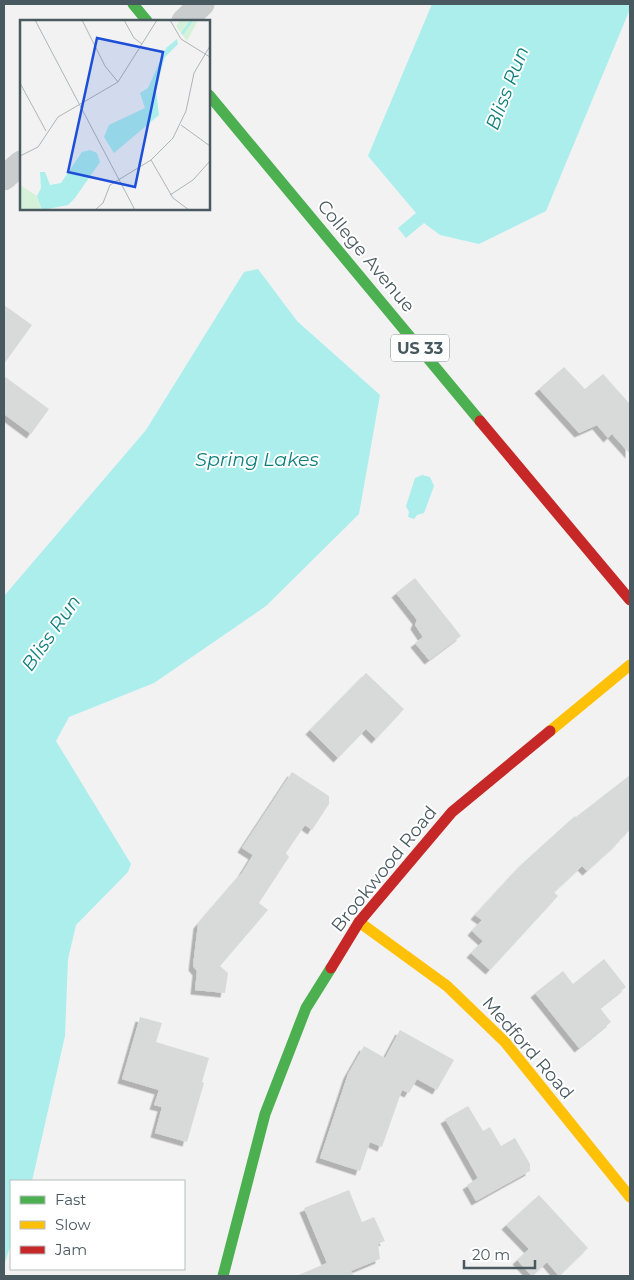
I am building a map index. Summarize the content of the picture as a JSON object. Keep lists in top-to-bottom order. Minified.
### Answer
{"streets":{"street":["College Avenue","US 33","Brookwood Road","Medford Road"]},"crossings":[["Brookwood Road","Medford Road"]],"water":["Bliss Run","Spring Lakes"],"legend":["Fast","Slow","Jam"],"scale_bar":"20 m"}
